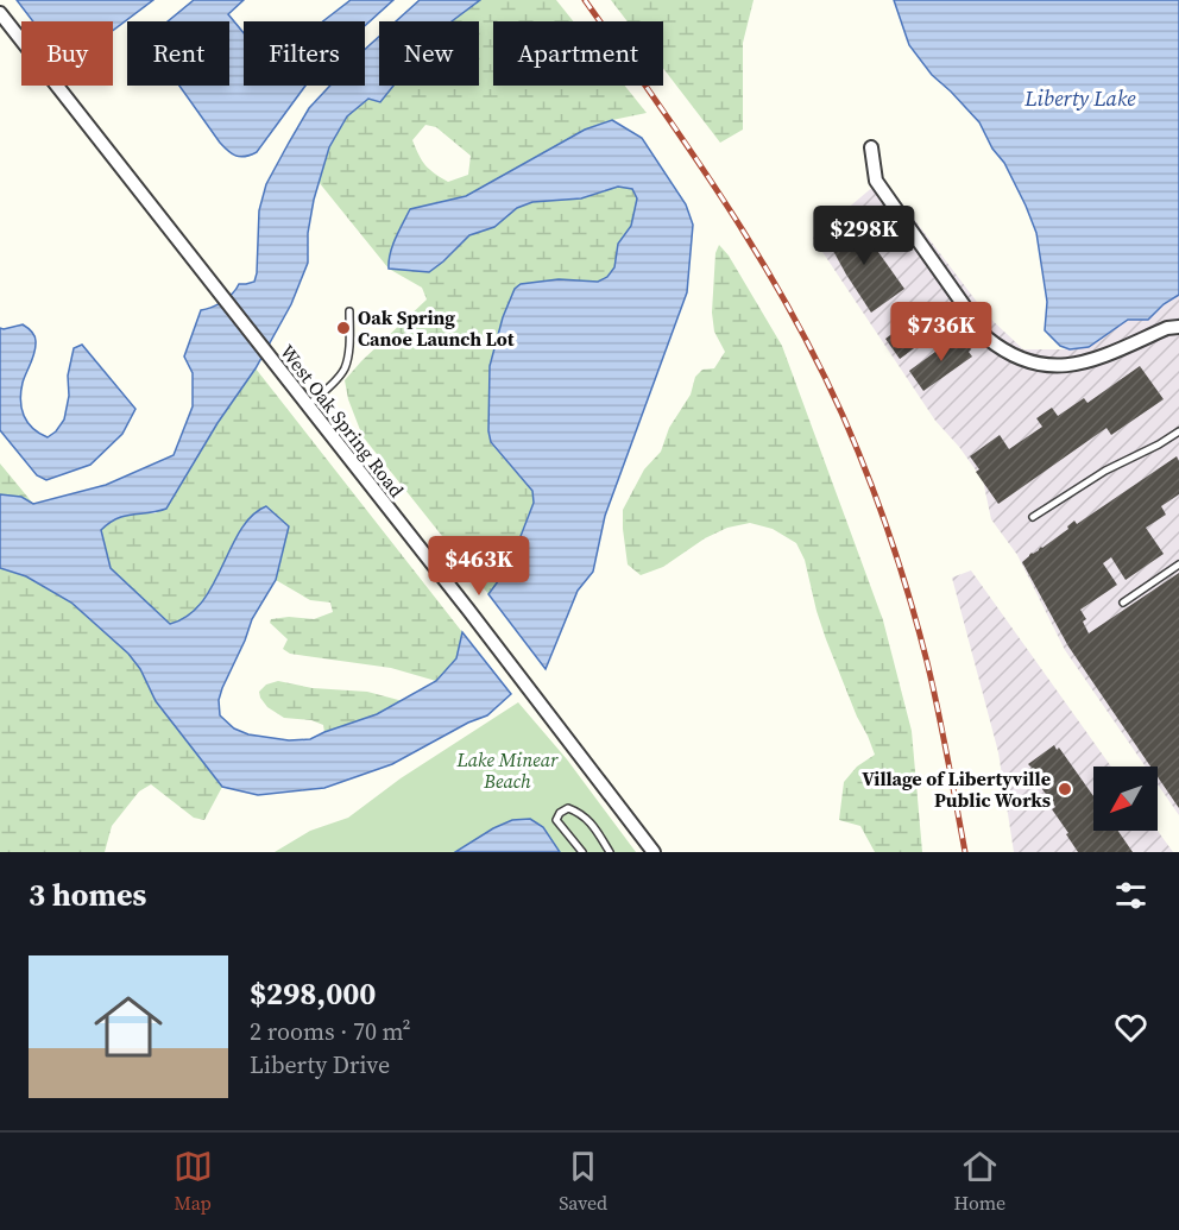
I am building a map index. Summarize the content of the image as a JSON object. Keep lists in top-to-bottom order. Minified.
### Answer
{"streets":{"street":["West Oak Spring Road"]},"water":["Liberty Lake"],"parks":["Lake Minear Beach"],"places":["Oak Spring Canoe Launch Lot","Village of Libertyville Public Works"],"north":"bottom left","page":{"chip":["Buy","Rent","Filters","New","Apartment"],"price":["$298K","$736K","$463K"],"heading":"3 homes","list":[{"name":"$298,000","note":"2 rooms · 70 m² · Liberty Drive"}],"tabs":["Map","Saved","Home"]}}
